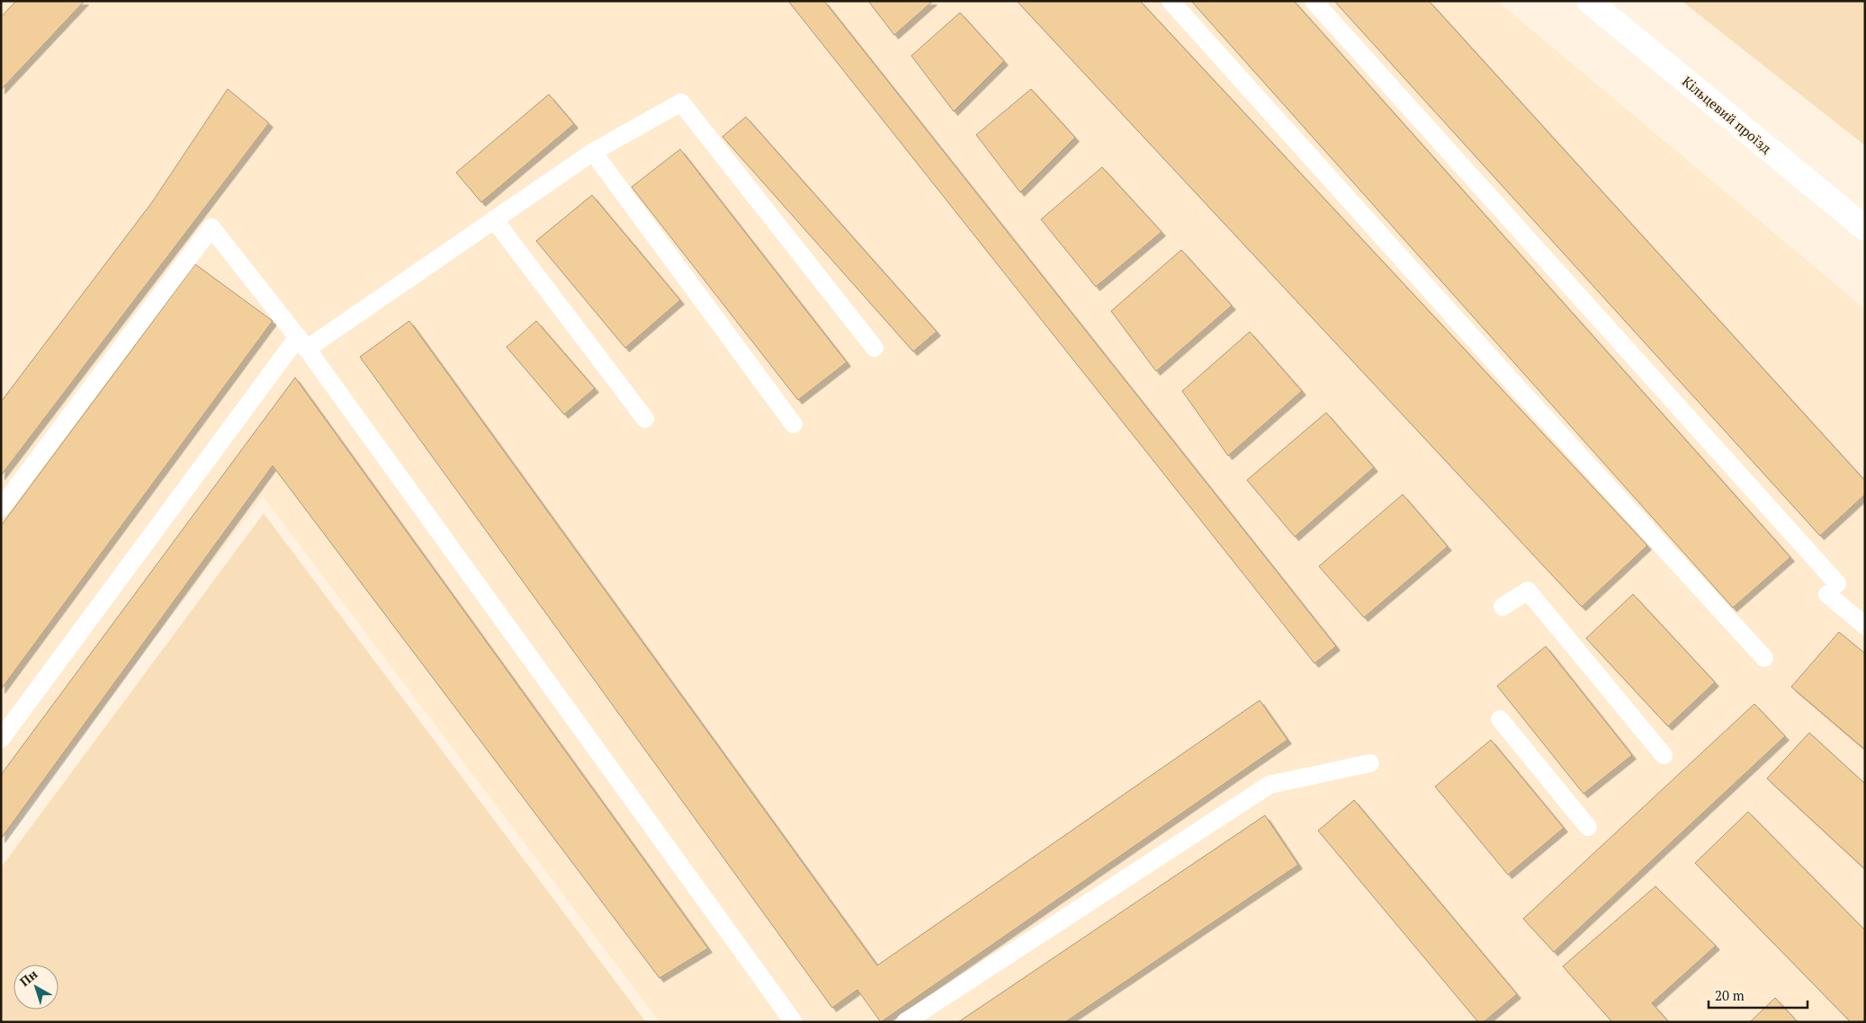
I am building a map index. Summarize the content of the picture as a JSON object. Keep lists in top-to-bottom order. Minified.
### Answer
{"streets":{"street":["Кільцевий проїзд"]},"scale_bar":"20 m","north":"top left"}
